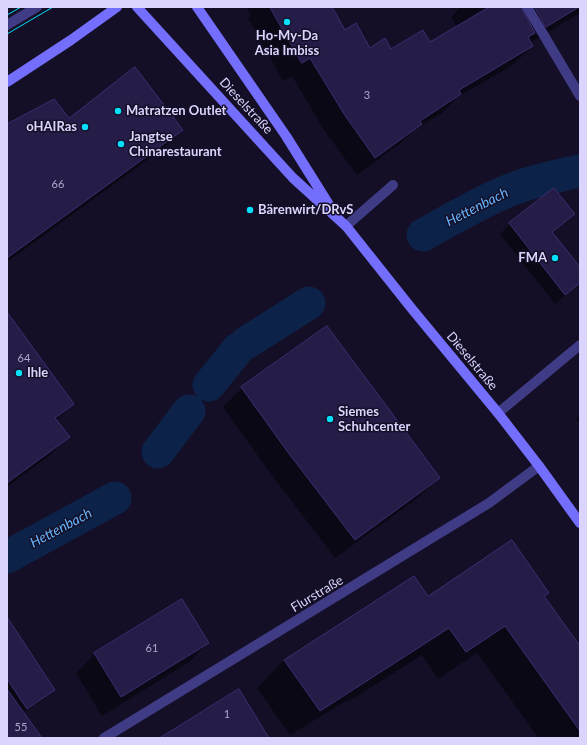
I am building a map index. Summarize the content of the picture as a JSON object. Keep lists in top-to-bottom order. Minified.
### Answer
{"streets":{"main road":["Dieselstraße"],"street":["Flurstraße"]},"crossings":[["Dieselstraße","Flurstraße"]],"water":["Hettenbach"],"places":["Ho-My-Da Asia Imbiss","Matratzen Outlet","oHAIRas","Jangtse Chinarestaurant","Bärenwirt/DRvS","FMA","Ihle","Siemes Schuhcenter"],"house_numbers":["3","66","64","61","1","55"]}
